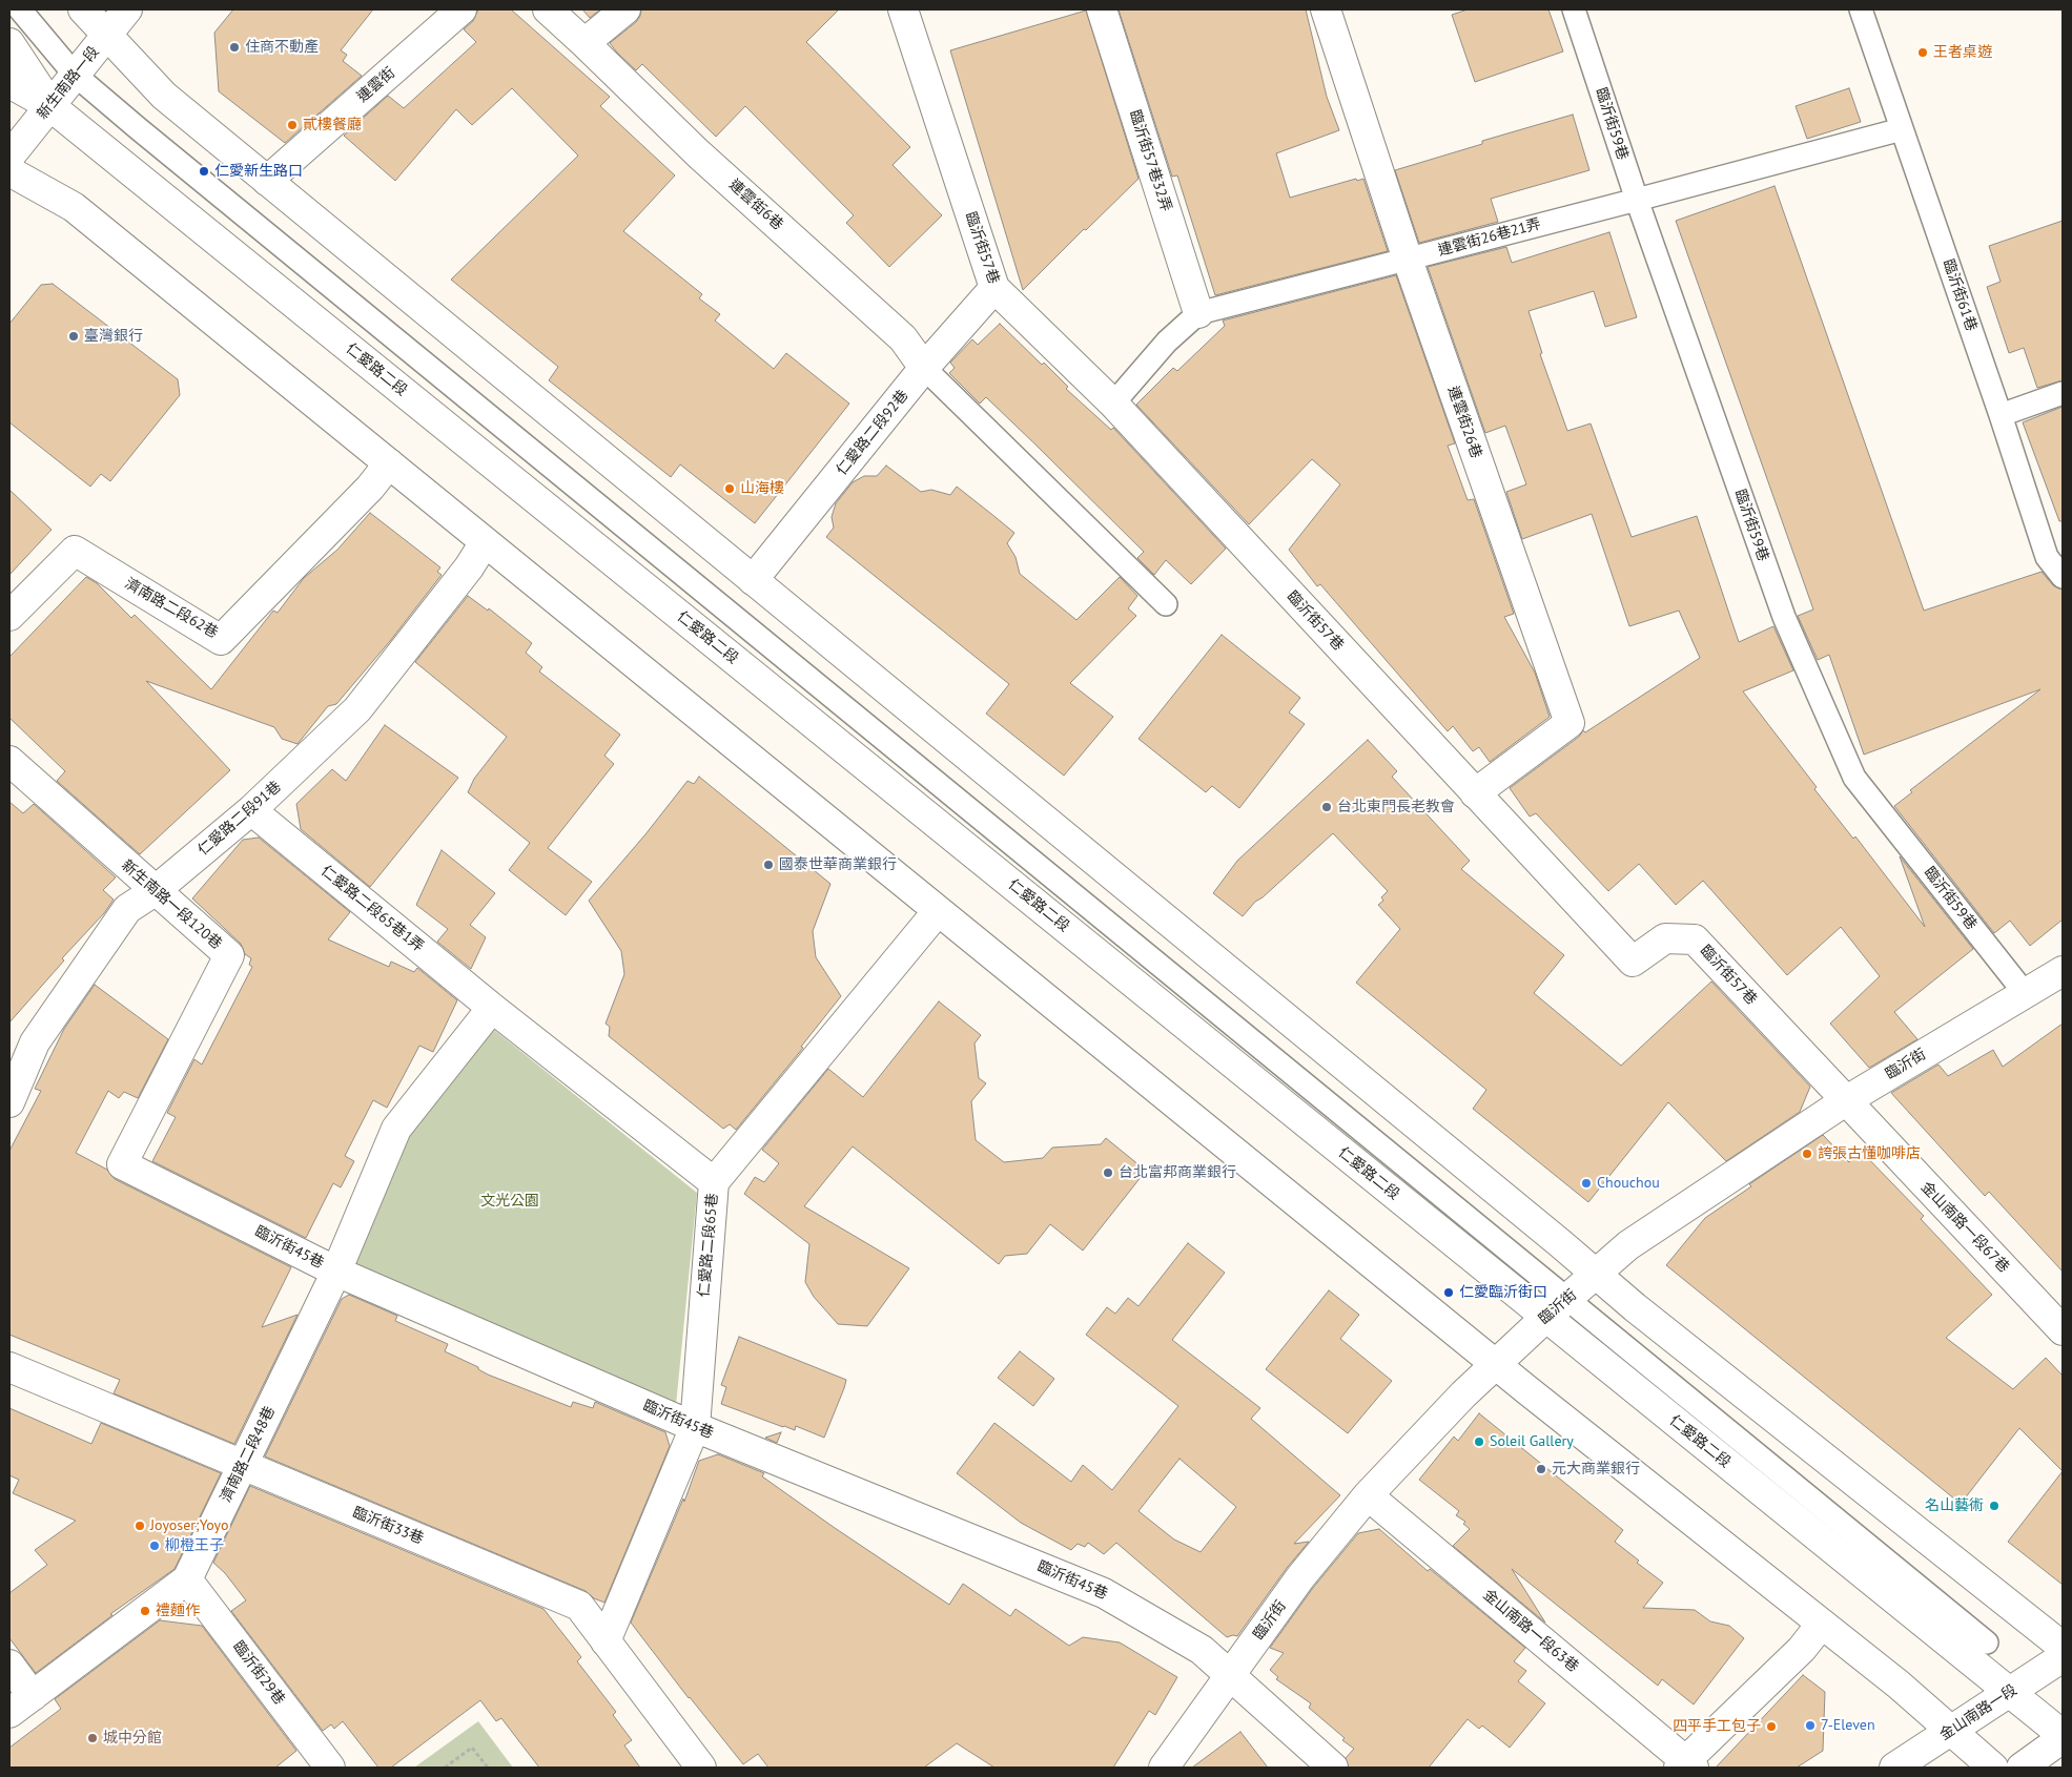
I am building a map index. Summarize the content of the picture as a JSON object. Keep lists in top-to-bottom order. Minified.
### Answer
{"streets":{"street":["新生南路一段","連雲街","臨沂街57巷32弄","連雲街6巷","臨沂街57巷","仁愛路二段","連雲街26巷","仁愛路二段92巷","濟南路二段62巷","仁愛路二段91巷","新生南路一段120巷","仁愛路二段65巷1弄","臨沂街","金山南路一段67巷","仁愛路二段65巷","臨沂街45巷","濟南路二段48巷","臨沂街33巷","金山南路一段63巷","臨沂街29巷","金山南路一段"],"lane":["臨沂街59巷","連雲街26巷21弄","臨沂街61巷"]},"crossings":[["新生南路一段","仁愛路二段"],["臨沂街59巷","連雲街26巷21弄"],["臨沂街59巷","臨沂街"],["臨沂街57巷32弄","連雲街26巷21弄"],["連雲街6巷","仁愛路二段92巷"],["連雲街26巷21弄","臨沂街57巷"],["連雲街26巷21弄","臨沂街61巷"],["連雲街26巷21弄","連雲街26巷"],["臨沂街57巷","連雲街26巷"],["臨沂街57巷","仁愛路二段92巷"],["臨沂街57巷","臨沂街"],["臨沂街57巷","金山南路一段67巷"],["仁愛路二段","臨沂街"],["仁愛路二段","金山南路一段"],["仁愛路二段91巷","新生南路一段120巷"],["仁愛路二段91巷","仁愛路二段65巷1弄"],["新生南路一段120巷","臨沂街45巷"],["仁愛路二段65巷1弄","仁愛路二段65巷"],["臨沂街","金山南路一段67巷"],["臨沂街","臨沂街45巷"],["臨沂街","金山南路一段63巷"],["仁愛路二段65巷","臨沂街45巷"],["仁愛路二段65巷","臨沂街33巷"],["臨沂街45巷","濟南路二段48巷"],["濟南路二段48巷","臨沂街33巷"],["濟南路二段48巷","臨沂街29巷"]],"parks":["文光公園"],"places":["住商不動產","王者桌遊","貳樓餐廳","仁愛新生路口","臺灣銀行","山海樓","台北東門長老教會","國泰世華商業銀行","誇張古懂咖啡店","台北富邦商業銀行","Chouchou","仁愛臨沂街口","Soleil Gallery","元大商業銀行","名山藝術","Joyoser;Yoyo","柳橙王子","禮麵作","7-Eleven","四平手工包子","城中分館"]}
